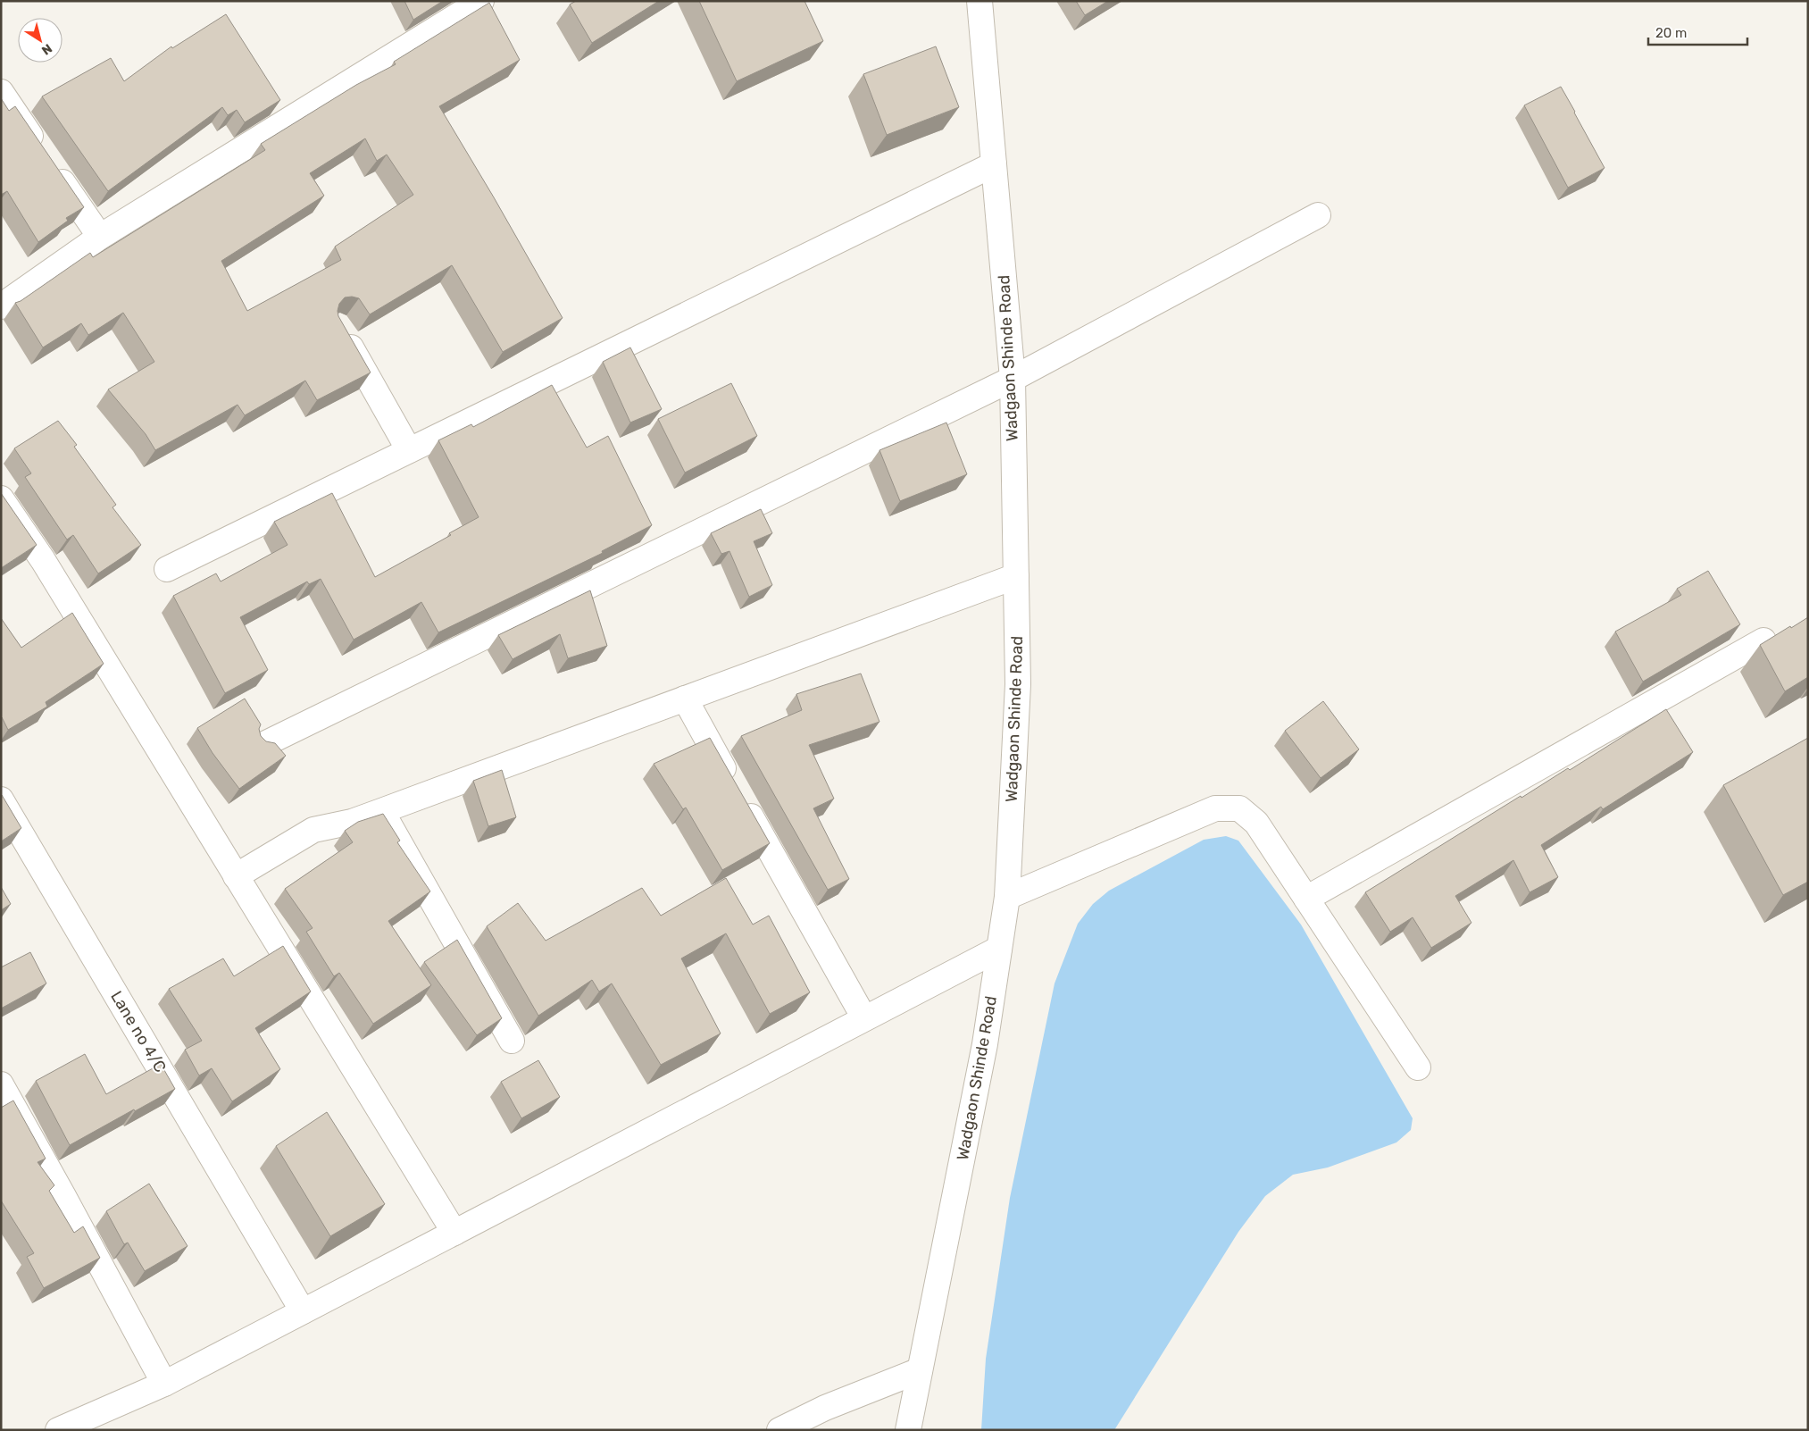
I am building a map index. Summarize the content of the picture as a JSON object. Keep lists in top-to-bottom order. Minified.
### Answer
{"streets":{"street":["Wadgaon Shinde Road","Lane no 4/C"]},"scale_bar":"20 m","north":"bottom right"}
